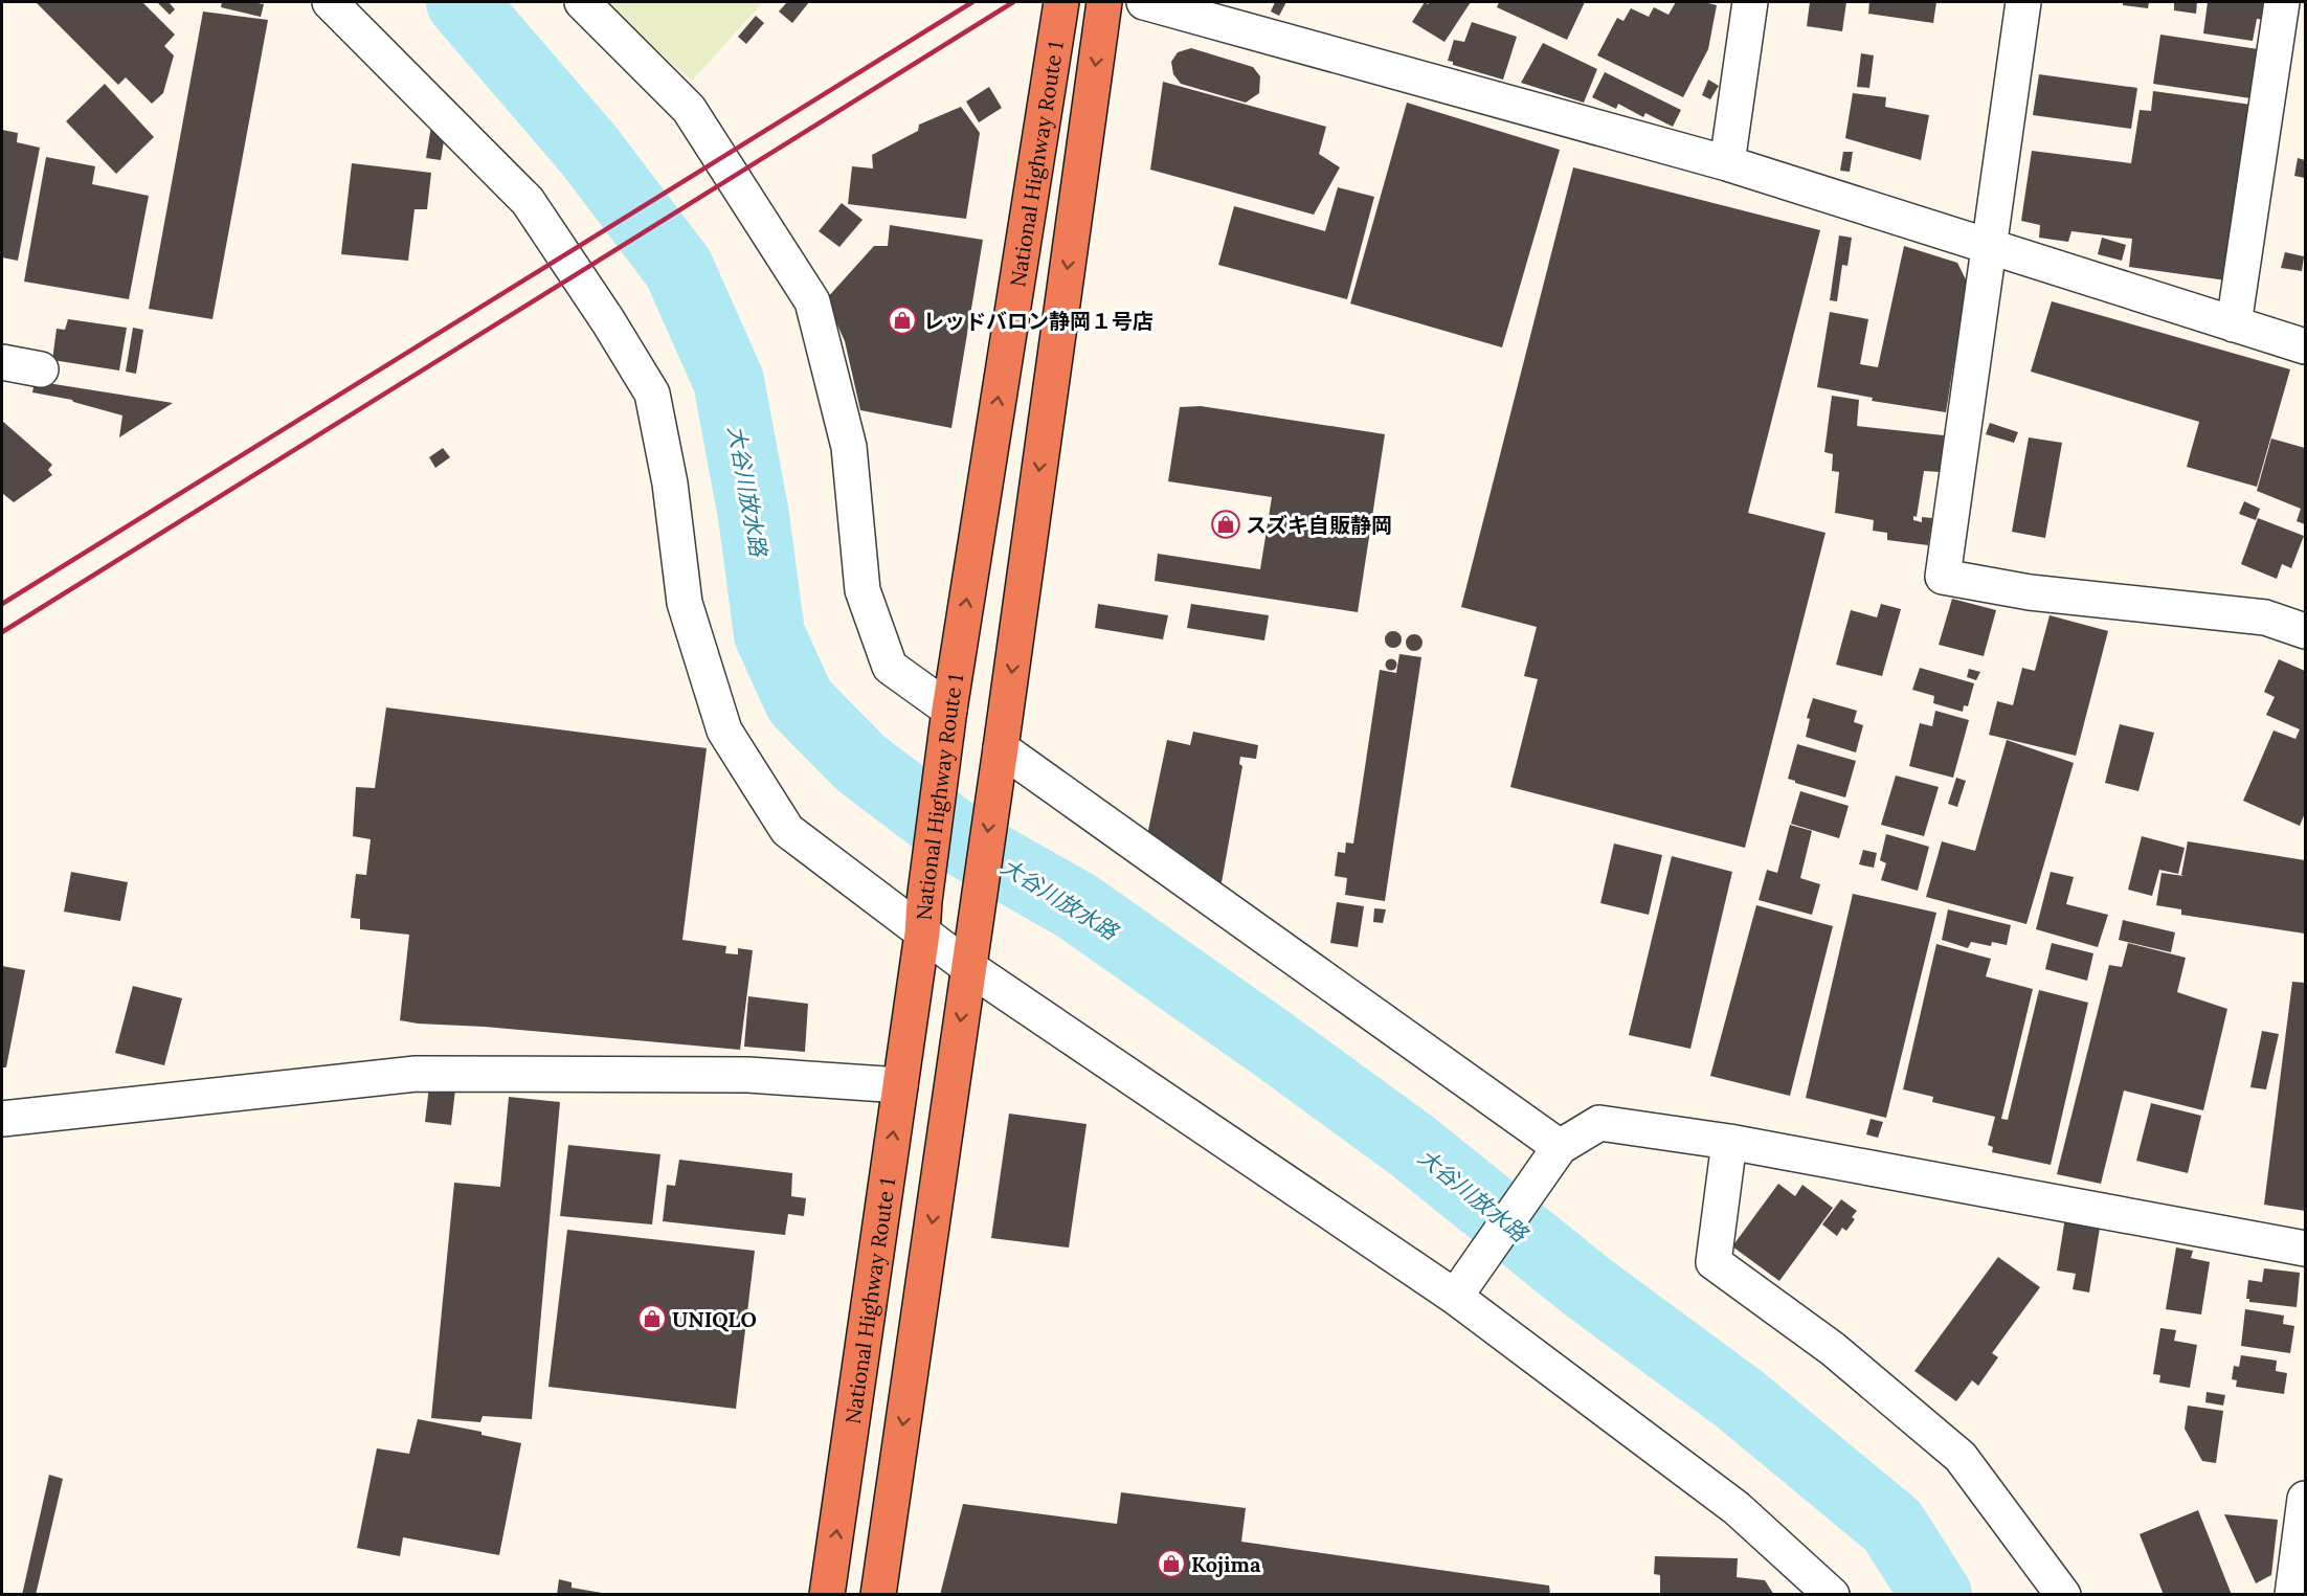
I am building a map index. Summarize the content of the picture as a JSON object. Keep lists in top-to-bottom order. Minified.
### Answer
{"streets":{"highway":["National Highway Route 1"]},"water":["大谷川放水路"],"places":{"shop":["レッドバロン静岡１号店","スズキ自販静岡","UNIQLO","Kojima"]}}
